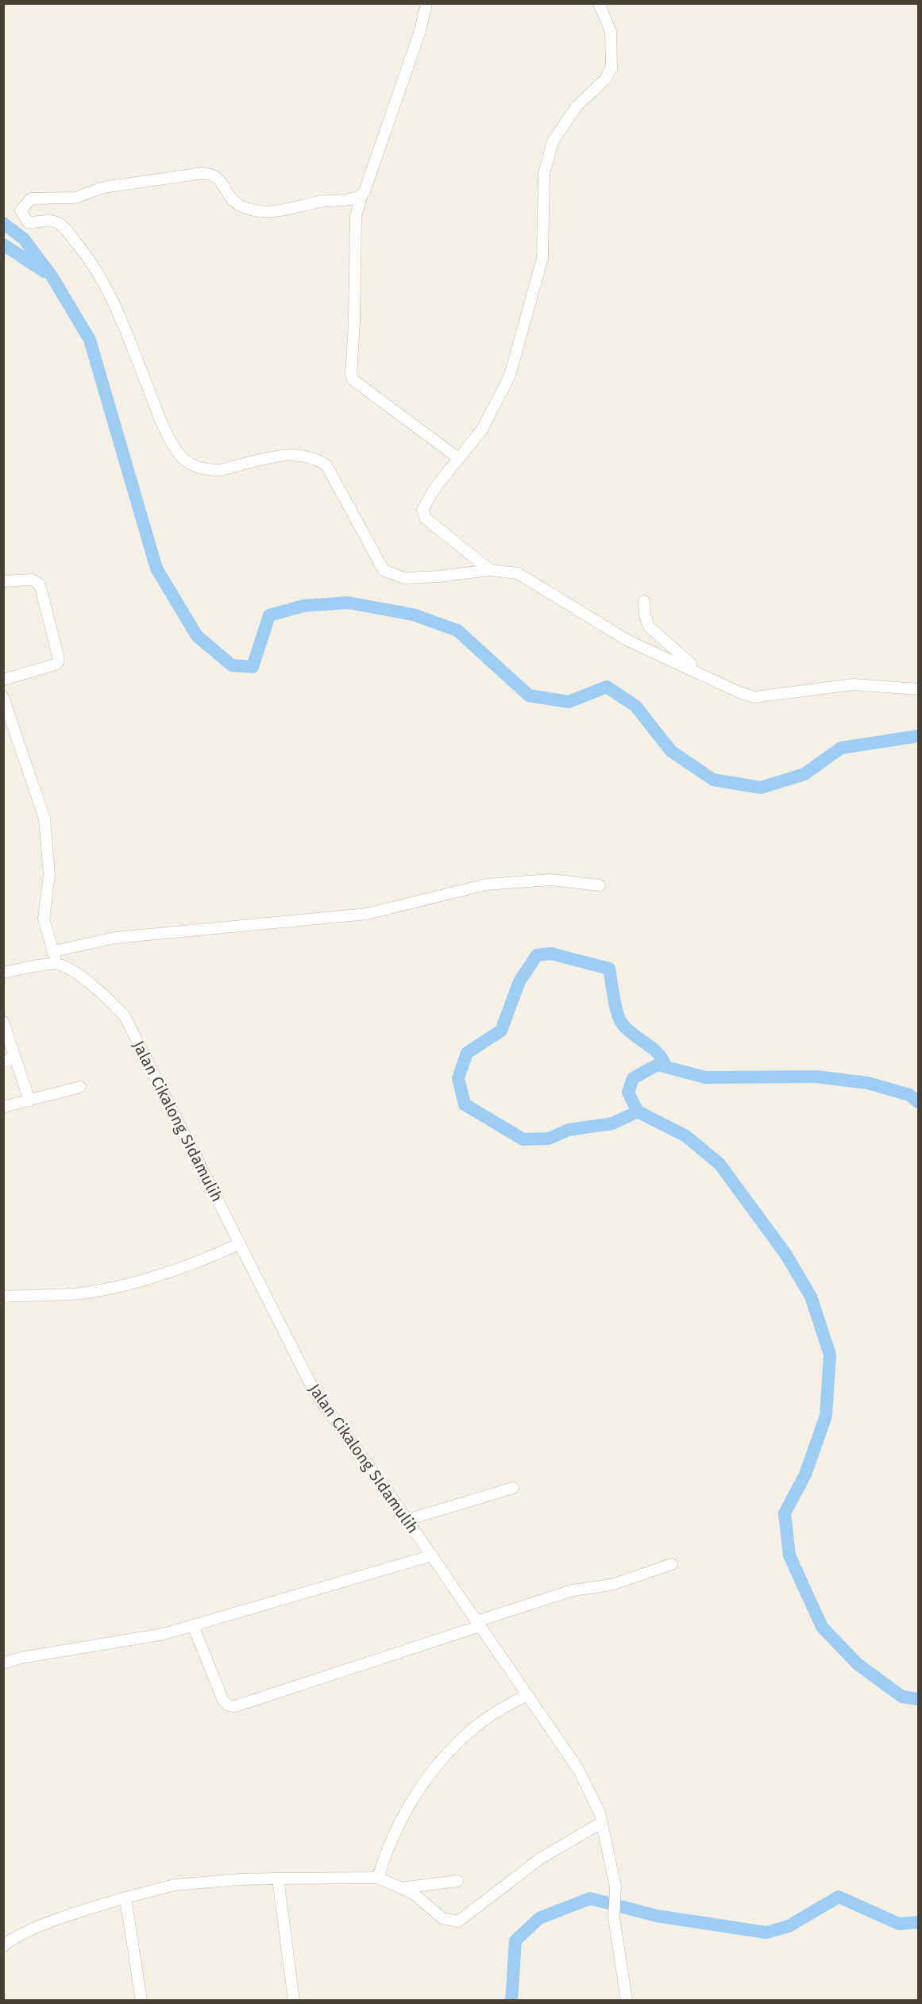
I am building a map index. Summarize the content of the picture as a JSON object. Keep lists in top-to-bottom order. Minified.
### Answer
{"streets":{"street":["Jalan Cikalong SIdamulih"]}}
